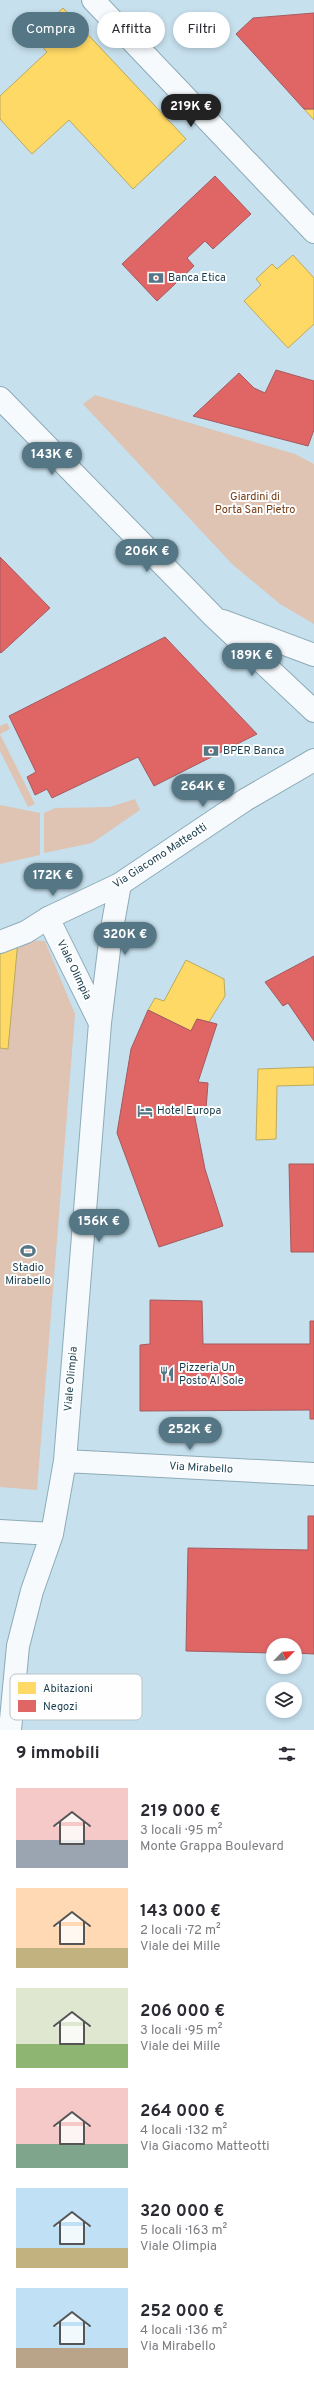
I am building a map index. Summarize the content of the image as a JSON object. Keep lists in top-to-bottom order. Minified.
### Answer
{"streets":{"street":["Via Giacomo Matteotti","Viale Olimpia","Via Mirabello"]},"crossings":[["Via Giacomo Matteotti","Viale Olimpia"],["Viale Olimpia","Via Mirabello"]],"parks":["Giardini di Porta San Pietro"],"places":{"bank":["Banca Etica","BPER Banca"],"hotel":["Hotel Europa"],"sports":["Stadio Mirabello"],"restaurant":["Pizzeria Un Posto Al Sole"]},"legend":["Abitazioni","Negozi"],"north":"top right","page":{"chip":["Compra","Affitta","Filtri"],"price":["219K €","143K €","206K €","189K €","264K €","172K €","320K €","156K €","252K €"],"heading":"9 immobili","list":[{"name":"219 000 €","note":"3 locali · 95 m² · Monte Grappa Boulevard"},{"name":"143 000 €","note":"2 locali · 72 m² · Viale dei Mille"},{"name":"206 000 €","note":"3 locali · 95 m² · Viale dei Mille"},{"name":"264 000 €","note":"4 locali · 132 m² · Via Giacomo Matteotti"},{"name":"320 000 €","note":"5 locali · 163 m² · Viale Olimpia"},{"name":"252 000 €","note":"4 locali · 136 m² · Via Mirabello"}]}}
